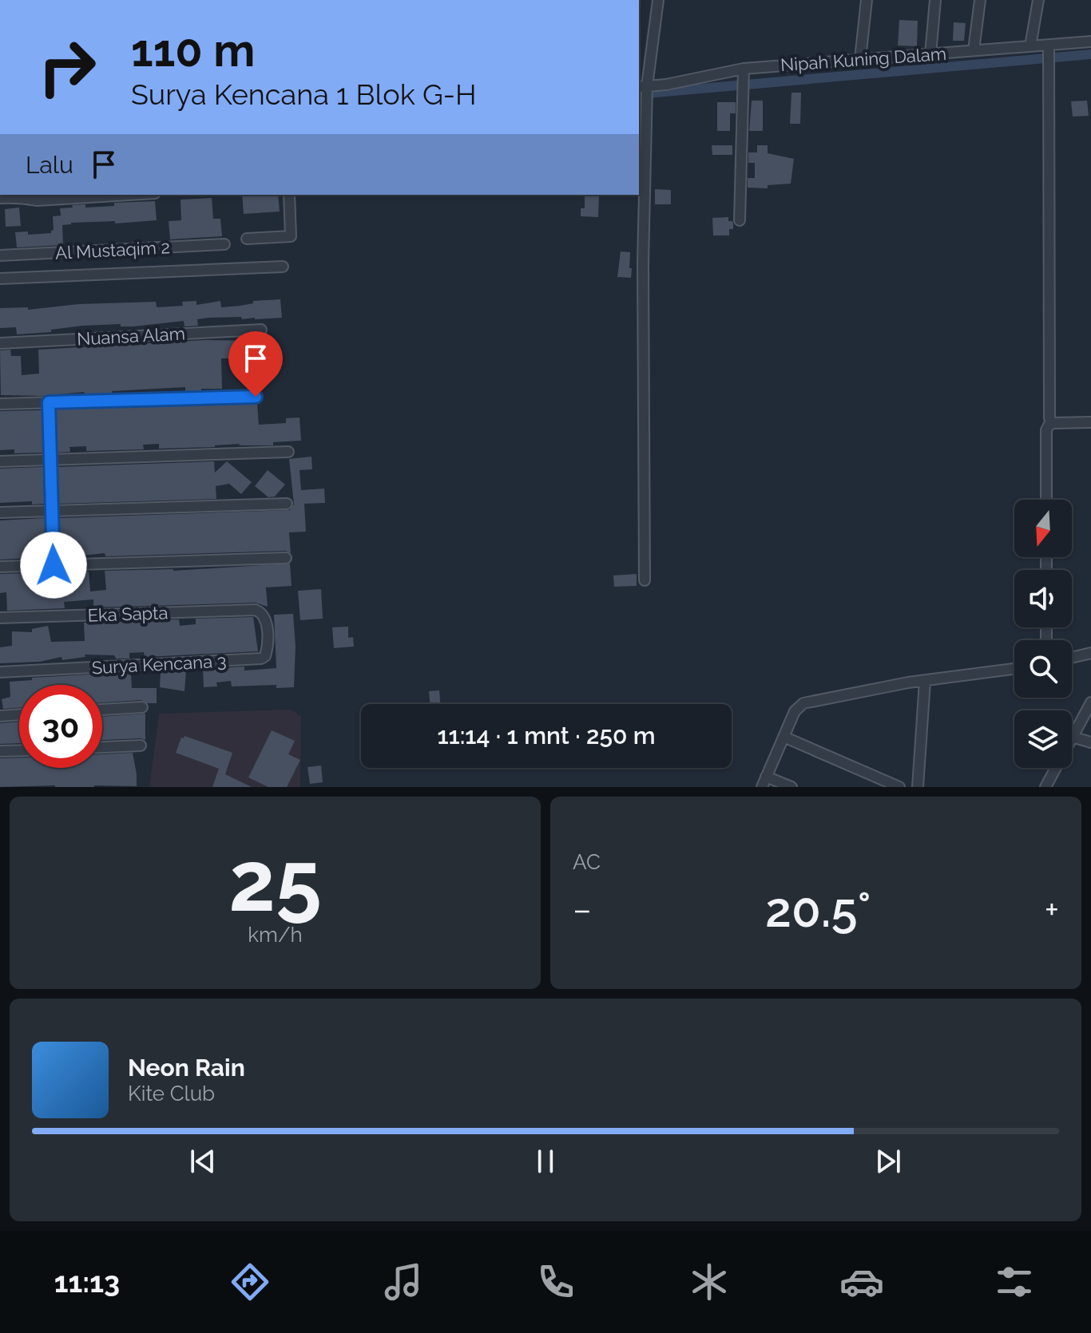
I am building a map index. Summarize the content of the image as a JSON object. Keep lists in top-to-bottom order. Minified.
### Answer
{"streets":{"street":["Nipah Kuning Dalam","Al Mustaqim 2","Nuansa Alam","Eka Sapta","Surya Kencana 3"]},"crossings":[["Eka Sapta","Surya Kencana 3"]],"north":"bottom","page":{"turn":["110 m","Surya Kencana 1 Blok G-H"],"then":"Lalu","limit":"30","trip":"11:14 · 1 mnt · 250 m","tile":[["25","km/h"],"AC"],"heat":["−","20.5°","+"],"song":["Neon Rain","Kite Club"],"tabs":"11:13"}}
